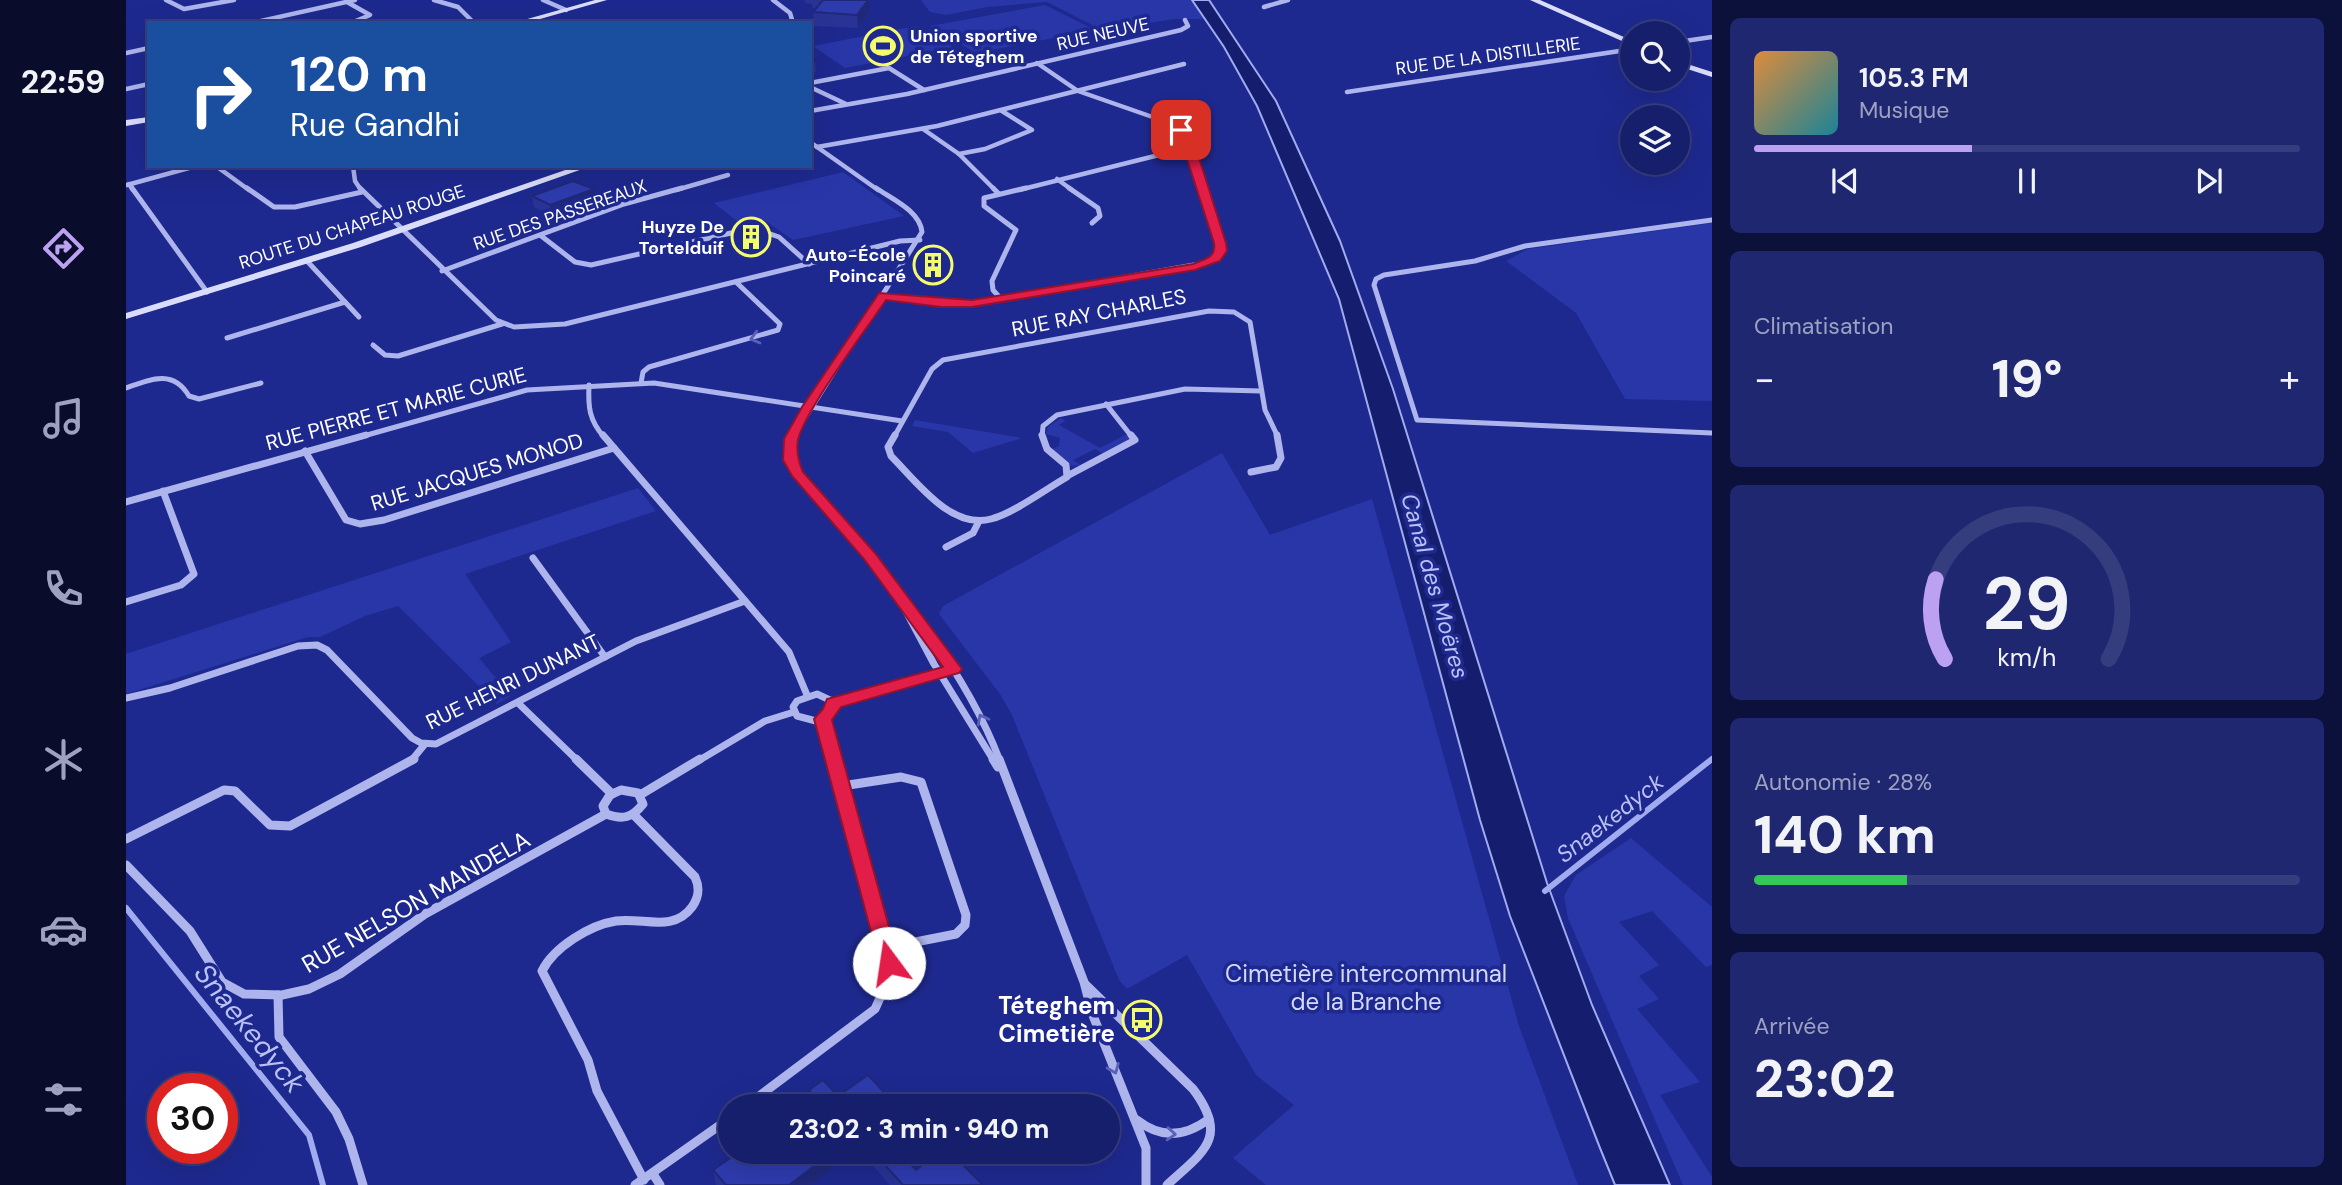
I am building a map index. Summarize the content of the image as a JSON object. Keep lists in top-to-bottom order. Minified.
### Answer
{"streets":{"street":["RUE NEUVE","RUE DE LA DISTILLERIE","RUE DES PASSEREAUX","ROUTE DU CHAPEAU ROUGE","RUE RAY CHARLES","RUE PIERRE ET MARIE CURIE","RUE JACQUES MONOD","RUE HENRI DUNANT","RUE NELSON MANDELA"]},"crossings":[["RUE PIERRE ET MARIE CURIE","RUE JACQUES MONOD"]],"water":["Canal des Moëres","Snaekedyck"],"parks":["Cimetière intercommunal de la Branche"],"places":{"sports":["Union sportive de Téteghem"],"building":["Huyze De Tortelduif","Auto-École Poincaré"],"bus stop":["Téteghem Cimetière"]},"page":{"tabs":"22:59","turn":["120 m","Rue Gandhi"],"song":["105.3 FM","Musique"],"tile":["Climatisation",["Autonomie · 28%","140 km"],["Arrivée","23:02"]],"heat":["−","19°","+"],"limit":"30","trip":"23:02 · 3 min · 940 m","gauge":["29","km/h"]}}
